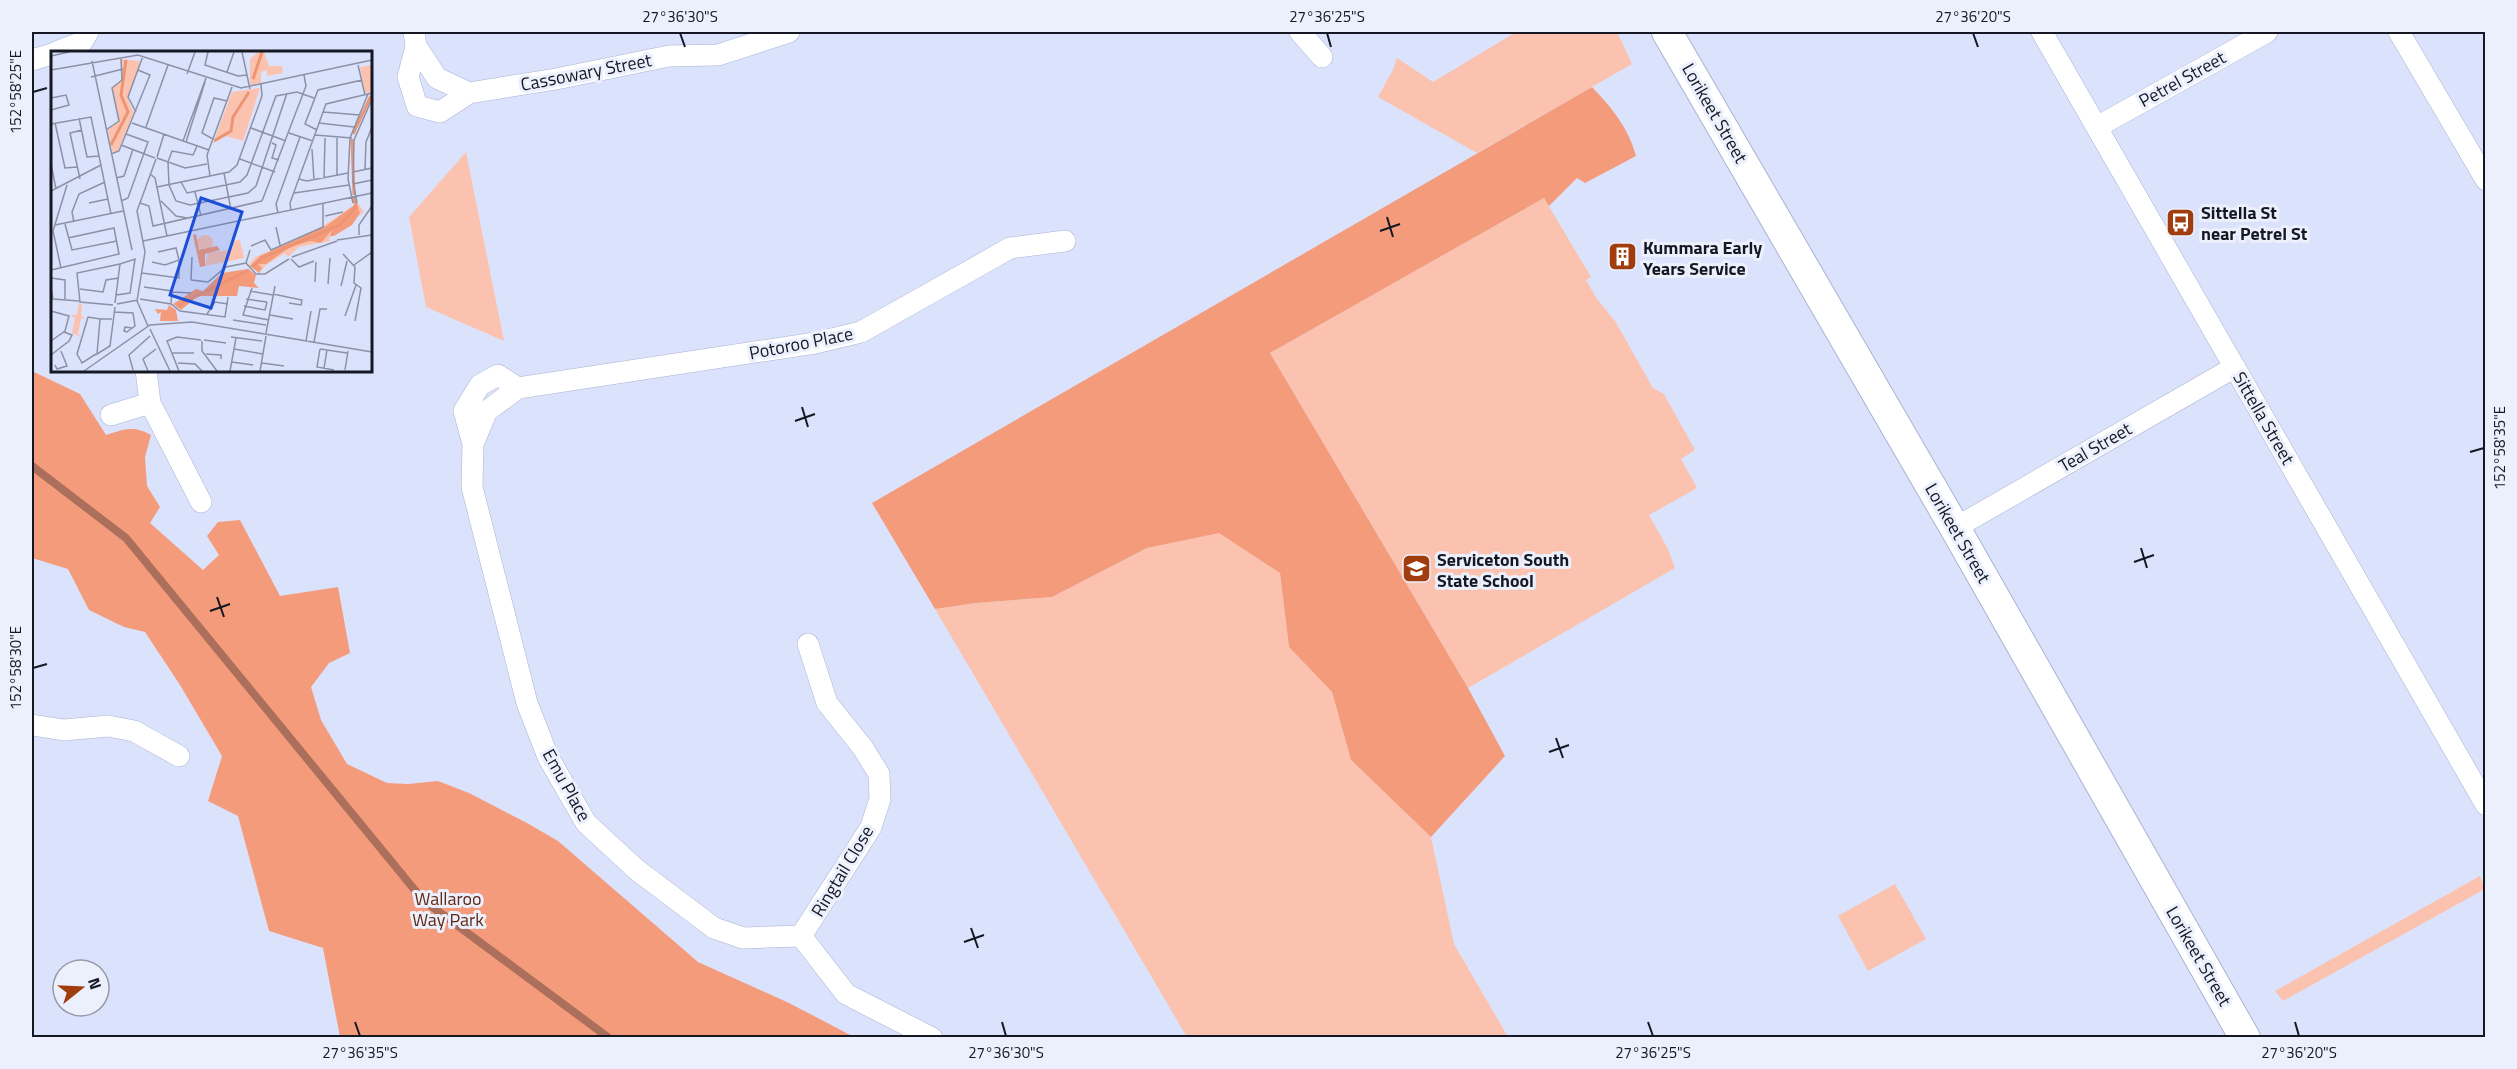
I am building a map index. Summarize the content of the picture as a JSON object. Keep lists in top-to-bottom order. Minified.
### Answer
{"streets":{"street":["Cassowary Street","Petrel Street","Lorikeet Street","Potoroo Place","Sittella Street","Teal Street","Emu Place","Ringtail Close"]},"crossings":[["Petrel Street","Sittella Street"],["Lorikeet Street","Teal Street"],["Potoroo Place","Emu Place"],["Sittella Street","Teal Street"],["Emu Place","Ringtail Close"]],"parks":["Wallaroo Way Park"],"places":{"bus stop":["Sittella St near Petrel St"],"building":["Kummara Early Years Service"],"school or university":["Serviceton South State School"]},"north":"right","coordinates":["27°36'30\"S","27°36'25\"S","27°36'20\"S","152°58'25\"E","152°58'35\"E","152°58'30\"E","27°36'35\"S"]}
